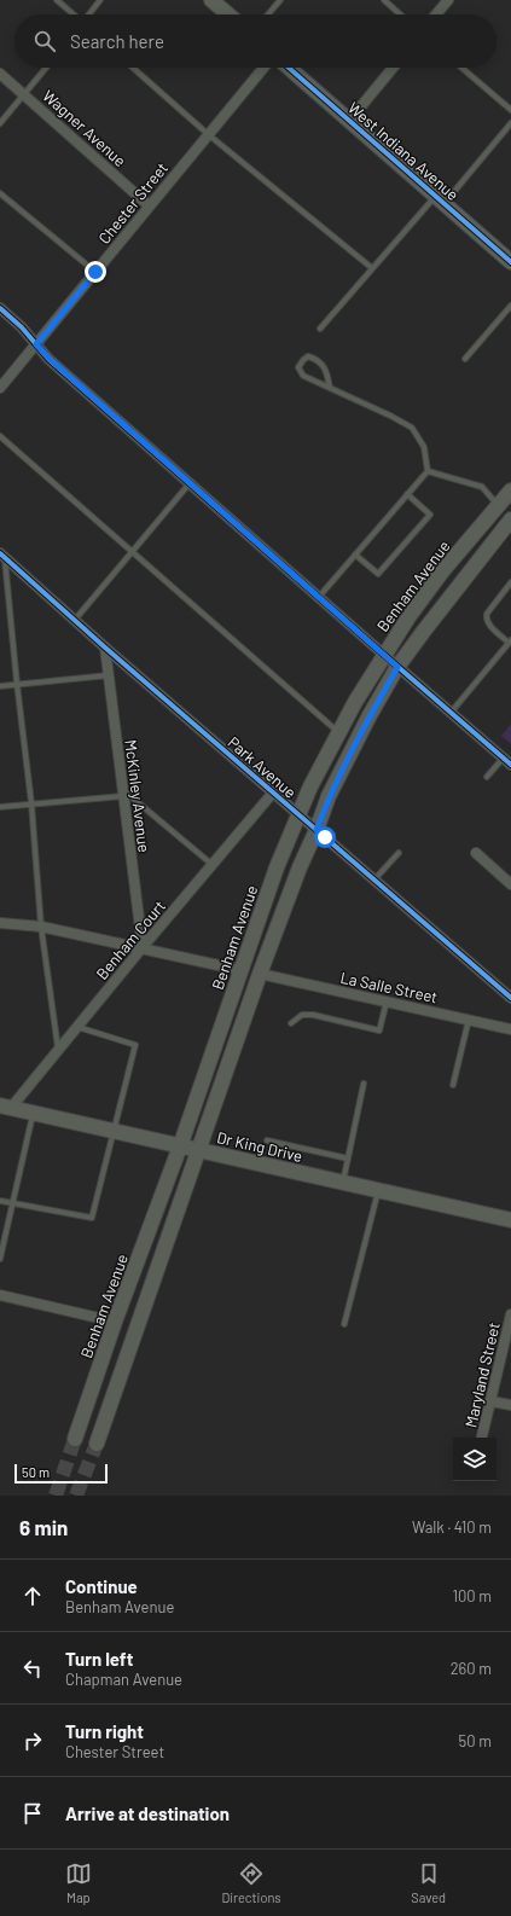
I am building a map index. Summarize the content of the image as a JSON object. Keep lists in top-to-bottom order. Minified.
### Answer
{"streets":{"main road":["West Indiana Avenue","Benham Avenue","Dr King Drive"],"street":["Wagner Avenue","Chester Street","Park Avenue","McKinley Avenue","Benham Court","La Salle Street","Maryland Street"]},"crossings":[["Wagner Avenue","Chester Street"],["Benham Avenue","Park Avenue"],["Benham Avenue","Dr King Drive"],["Park Avenue","McKinley Avenue"],["Park Avenue","Benham Court"],["McKinley Avenue","Benham Court"],["Benham Court","Dr King Drive"]],"scale_bar":"50 m","page":{"search":"Search here","scale":"50 m","heading":["6 min","Walk · 410 m"],"list":[["Continue","Benham Avenue","100 m"],["Turn left","Chapman Avenue","260 m"],["Turn right","Chester Street","50 m"],"Arrive at destination"],"nav":["Map","Directions","Saved"]}}
